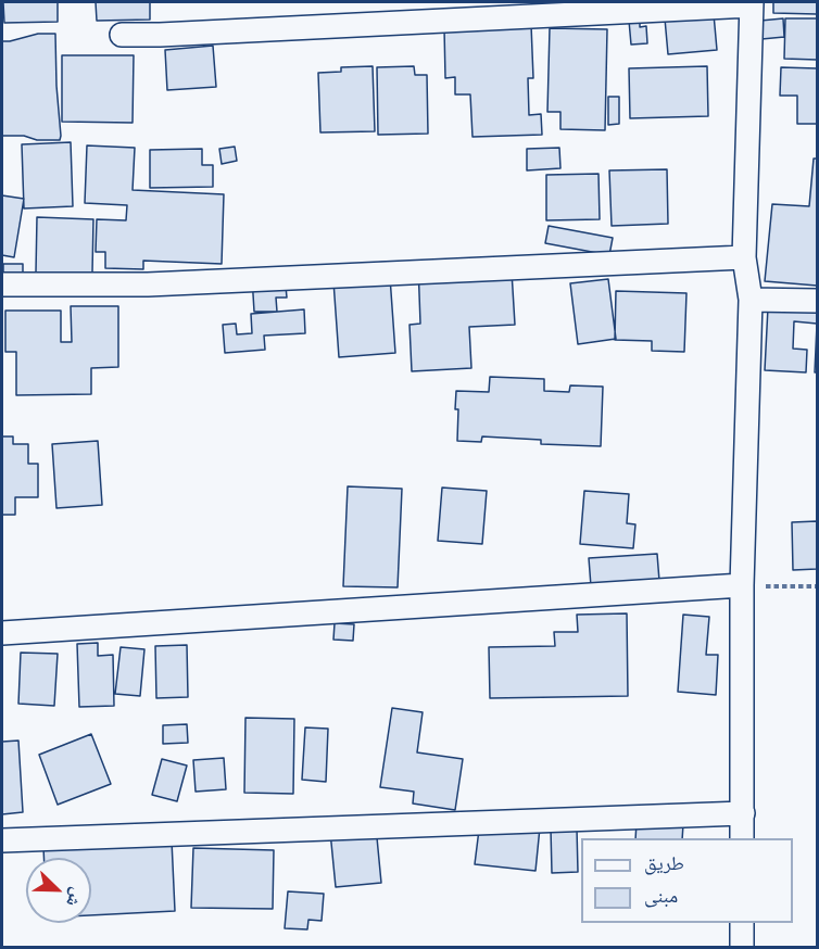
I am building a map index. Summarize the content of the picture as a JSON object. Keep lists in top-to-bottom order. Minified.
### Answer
{"legend":["طريق","مبنى"],"north":"bottom right"}
